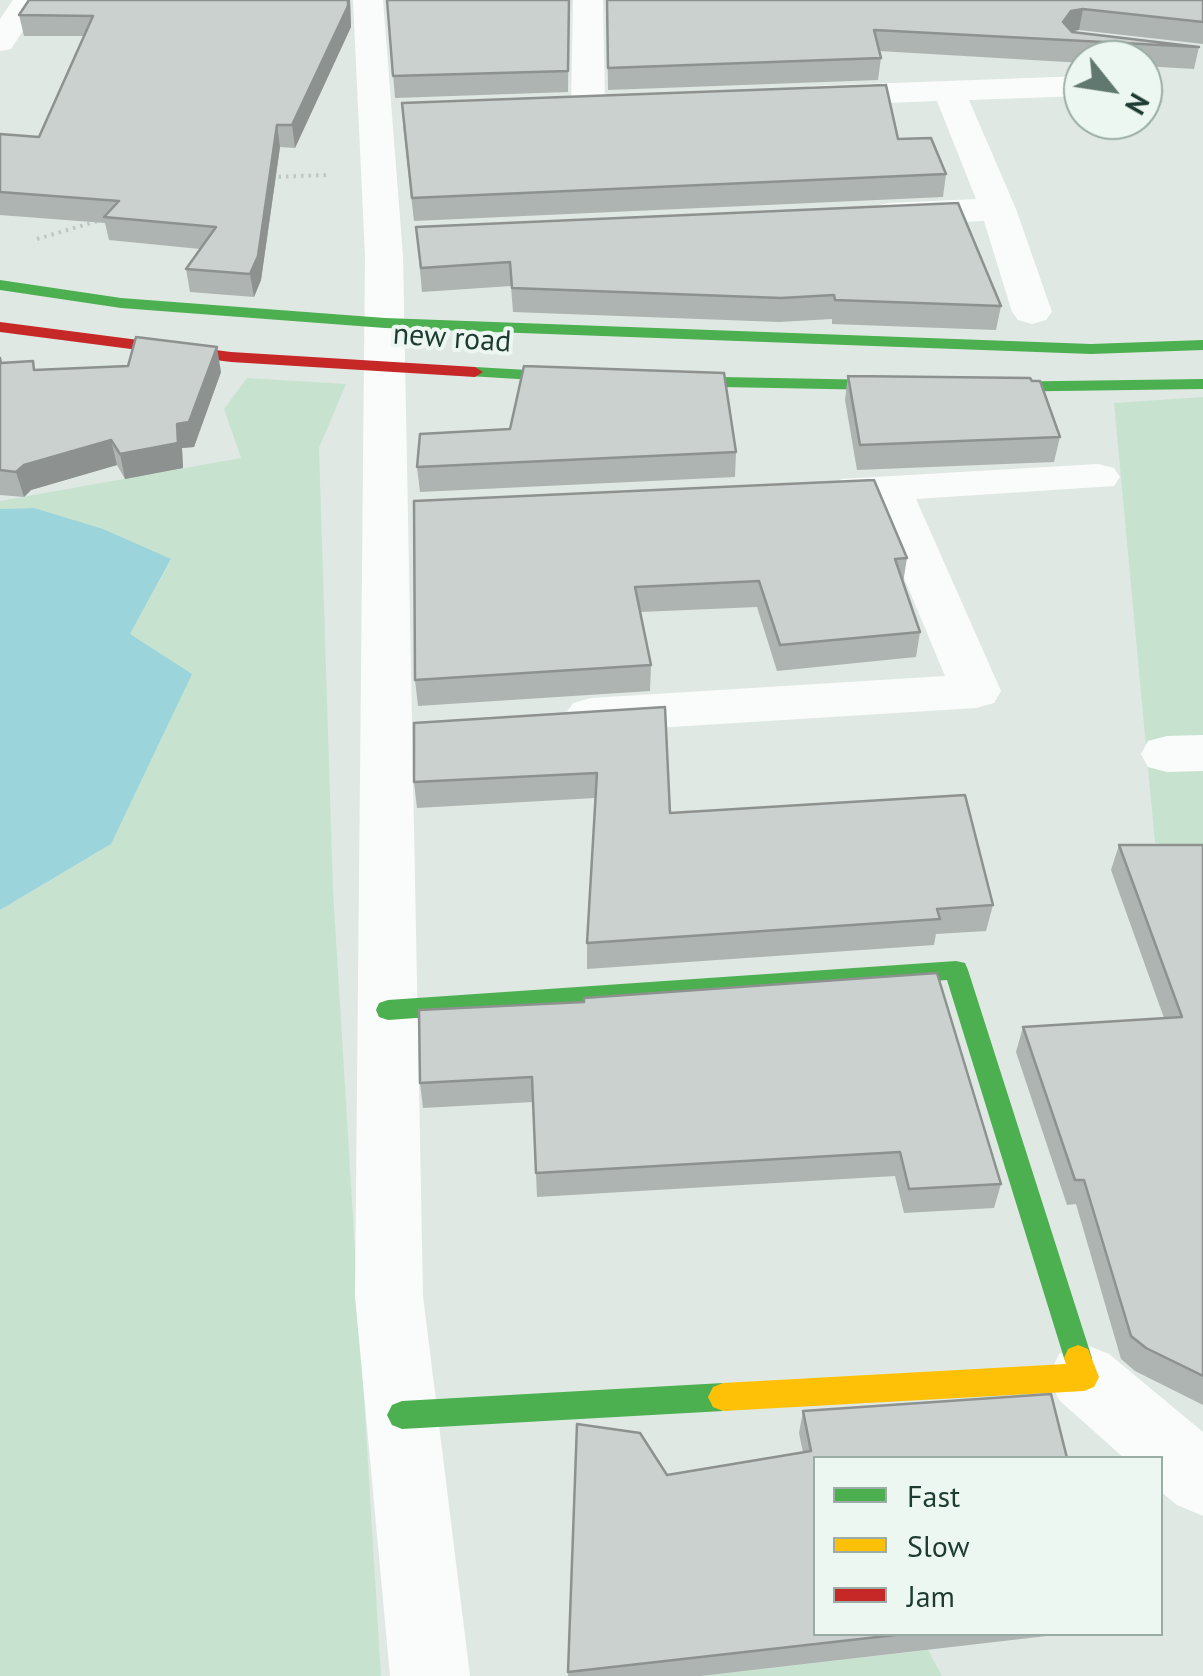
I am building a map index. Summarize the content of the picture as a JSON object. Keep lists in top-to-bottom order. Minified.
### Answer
{"streets":{"main road":["new road"]},"legend":["Fast","Slow","Jam"],"north":"bottom right"}
